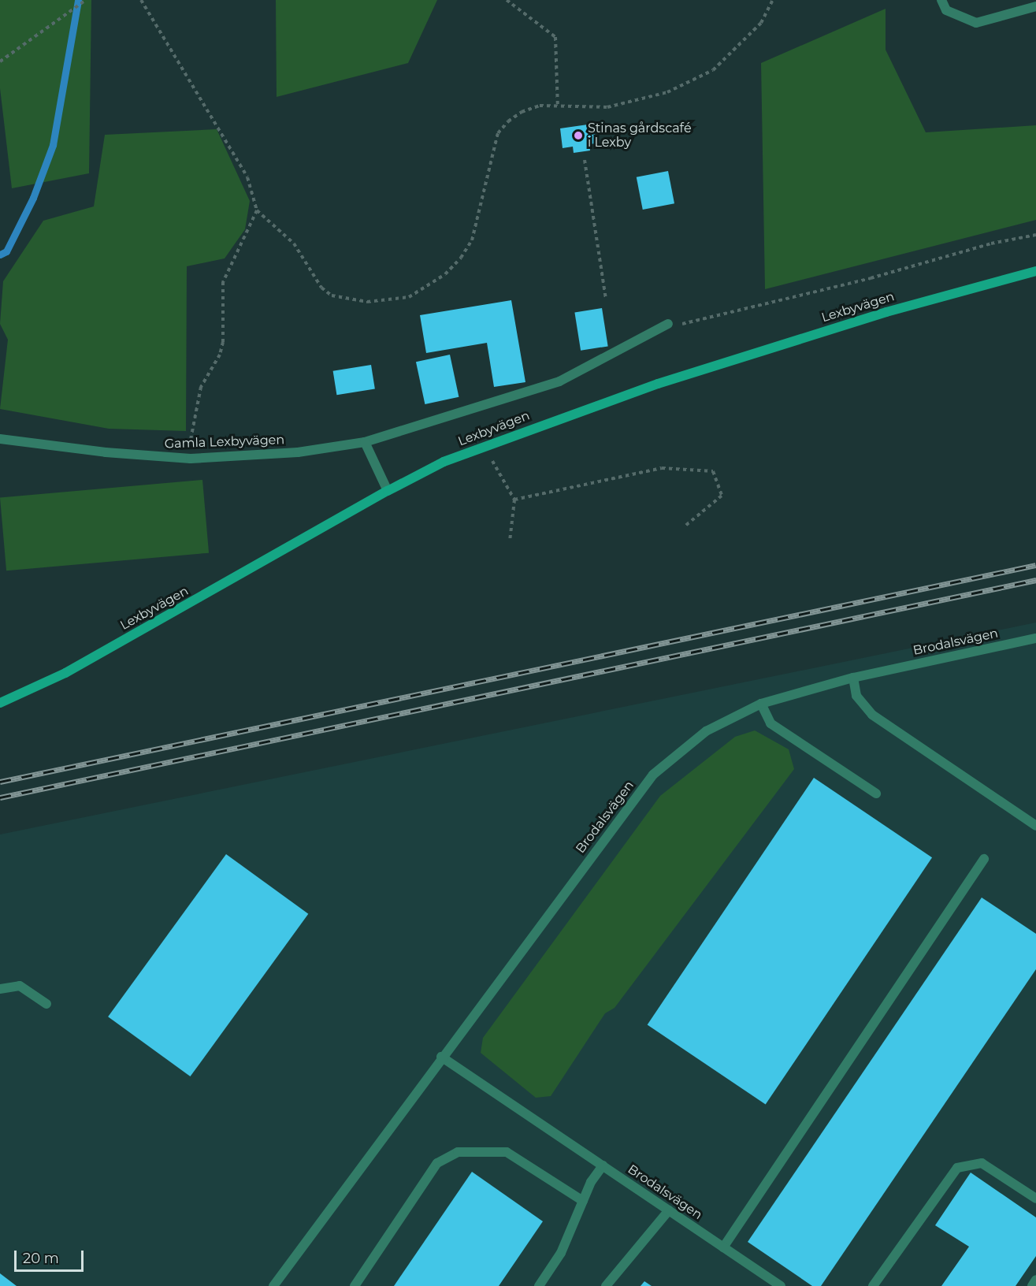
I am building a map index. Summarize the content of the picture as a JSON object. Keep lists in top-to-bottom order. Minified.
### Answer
{"streets":{"street":["Lexbyvägen","Gamla Lexbyvägen","Brodalsvägen"]},"crossings":[["Lexbyvägen","Gamla Lexbyvägen"]],"places":["Stinas gårdscafé i Lexby"],"scale_bar":"20 m"}
